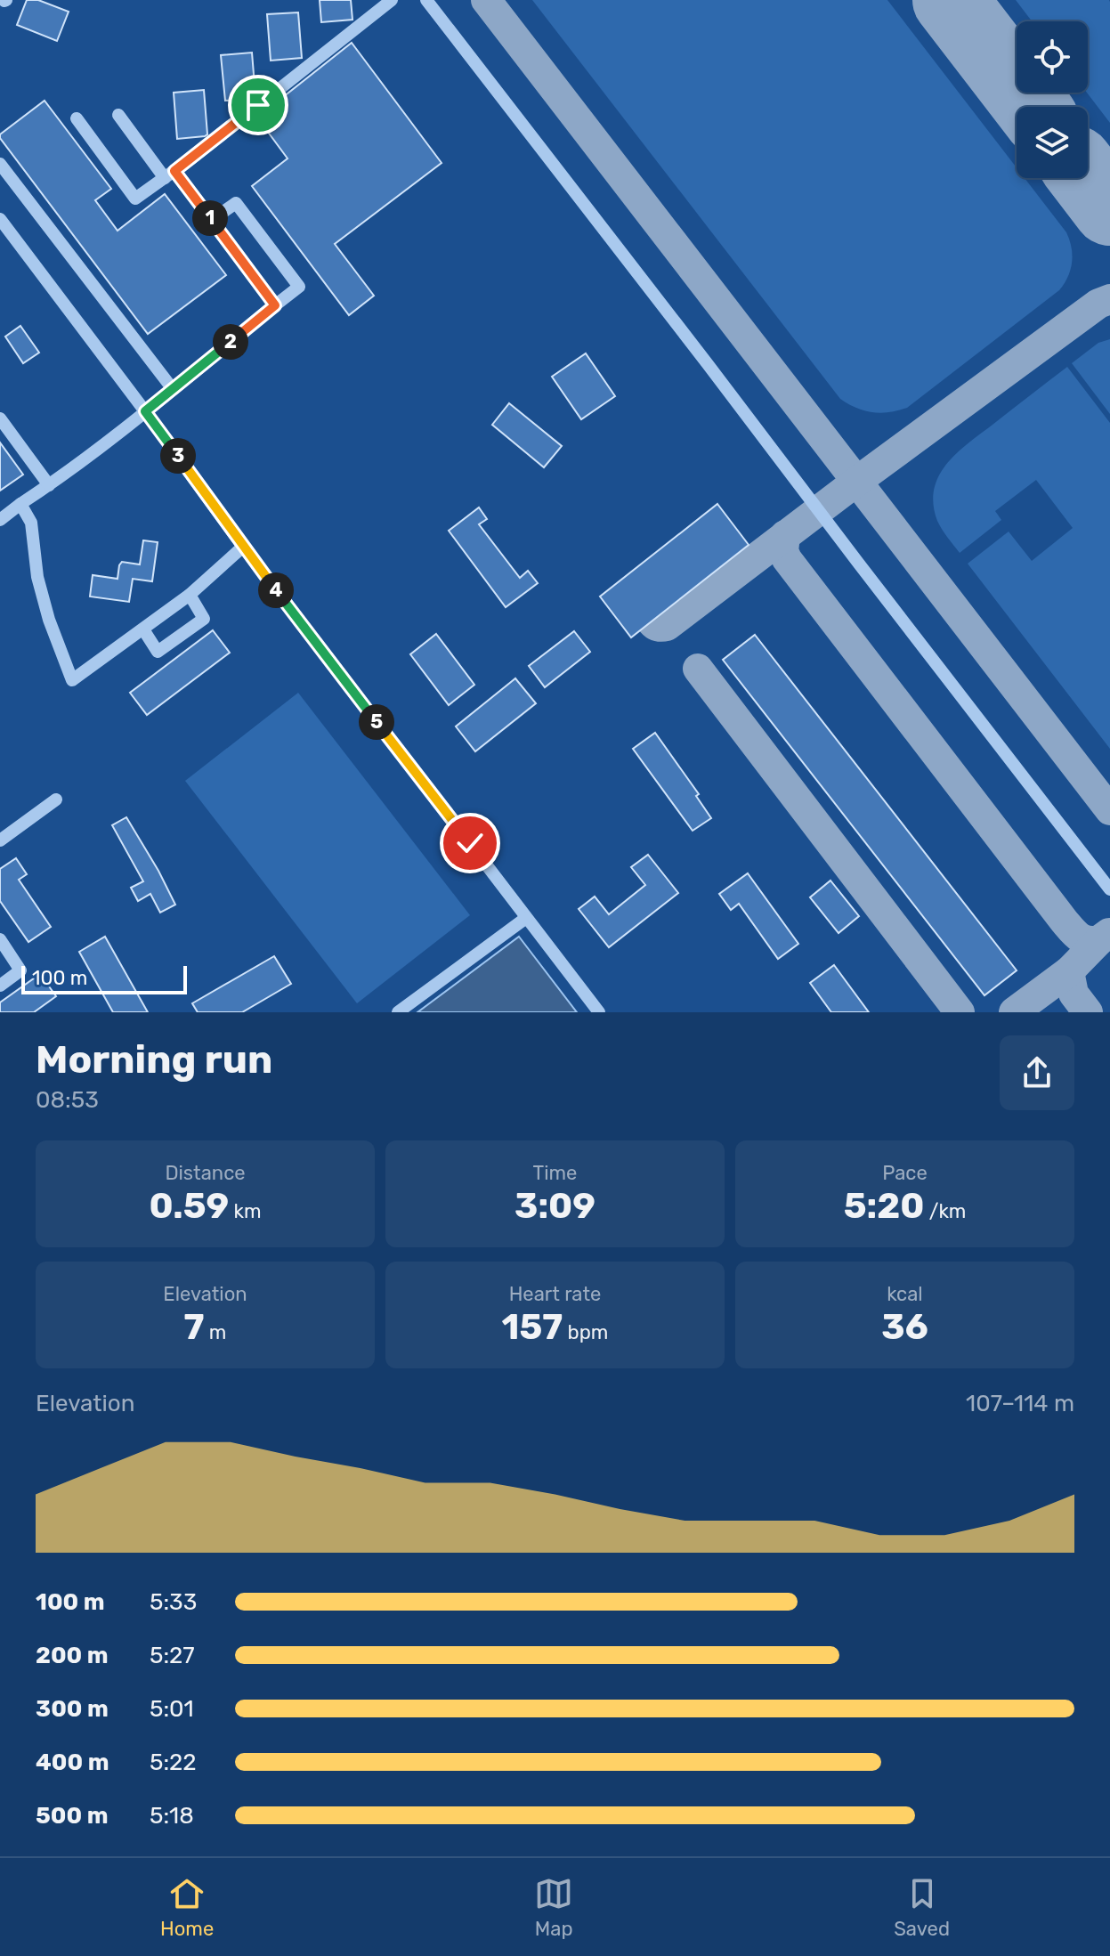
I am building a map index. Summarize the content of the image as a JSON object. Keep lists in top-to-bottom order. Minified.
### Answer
{"scale_bar":"100 m","page":{"pins":["1","2","3","4","5"],"scale":"100 m","heading":["Morning run","08:53"],"stats":[["Distance","0.59 km"],["Time","3:09"],["Pace","5:20 /km"],["Elevation","7 m"],["Heart rate","157 bpm"],["kcal","36"]],"chart":["Elevation","107–114 m"],"list":[{"name":"100 m","note":"5:33"},{"name":"200 m","note":"5:27"},{"name":"300 m","note":"5:01"},{"name":"400 m","note":"5:22"},{"name":"500 m","note":"5:18"}],"tabs":["Home","Map","Saved"]}}
